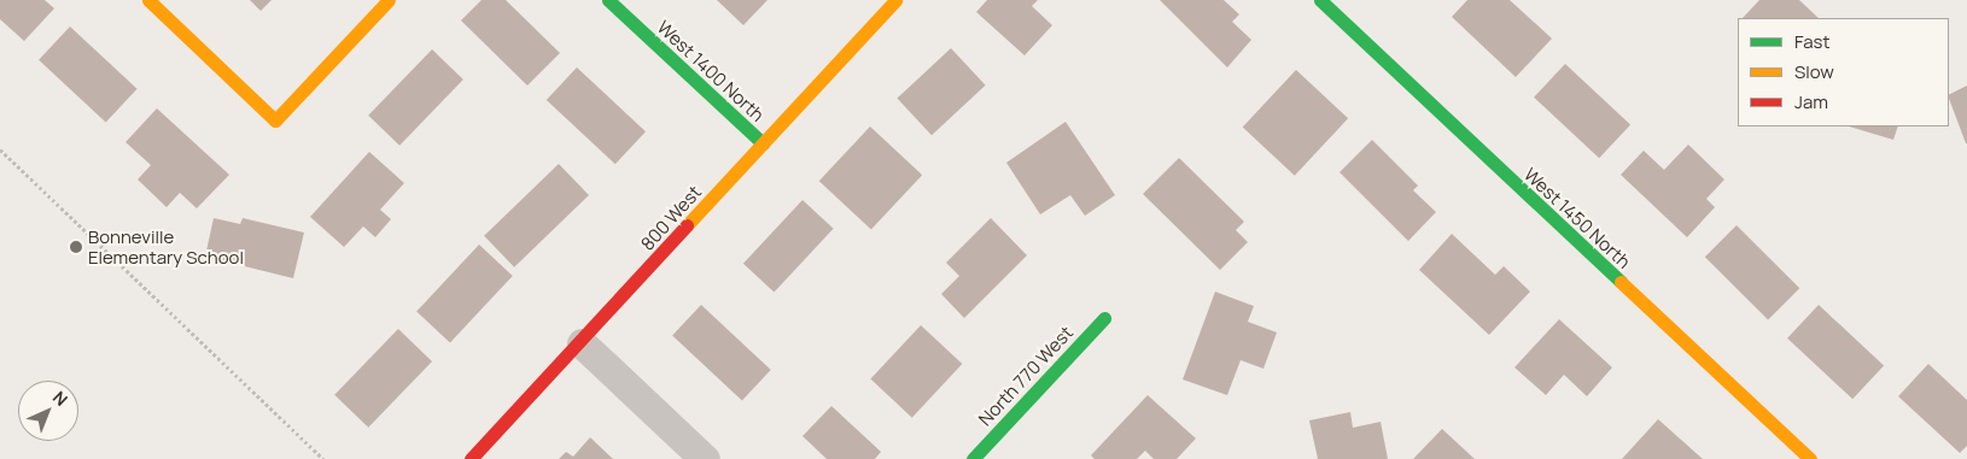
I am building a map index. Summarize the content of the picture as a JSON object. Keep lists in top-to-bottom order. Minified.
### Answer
{"streets":{"street":["West 1400 North","800 West","West 1450 North","North 770 West"]},"crossings":[["West 1400 North","800 West"]],"places":["Bonneville Elementary School"],"legend":["Fast","Slow","Jam"],"north":"top right"}
